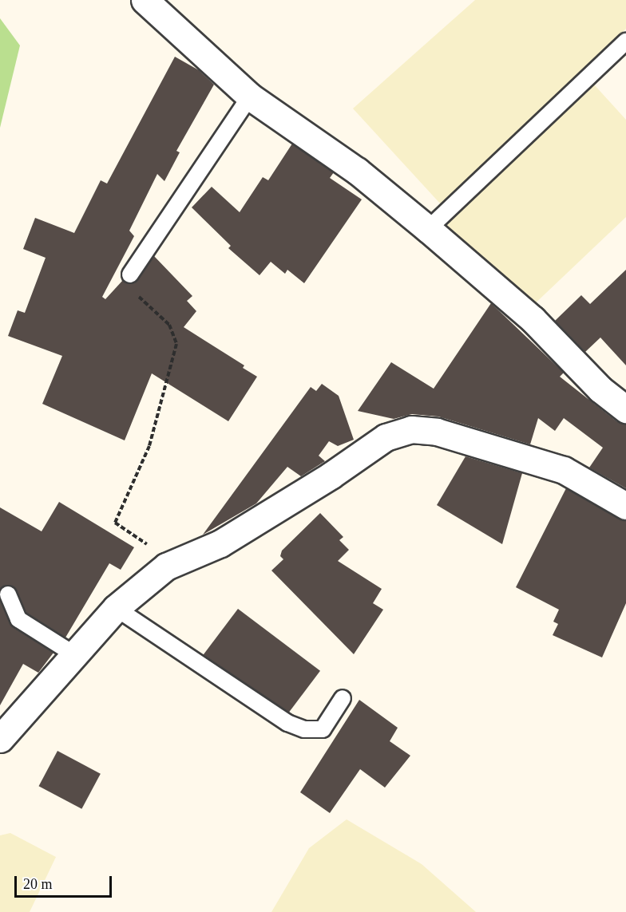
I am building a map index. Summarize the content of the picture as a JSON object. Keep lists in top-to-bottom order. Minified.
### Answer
{"scale_bar":"20 m"}
